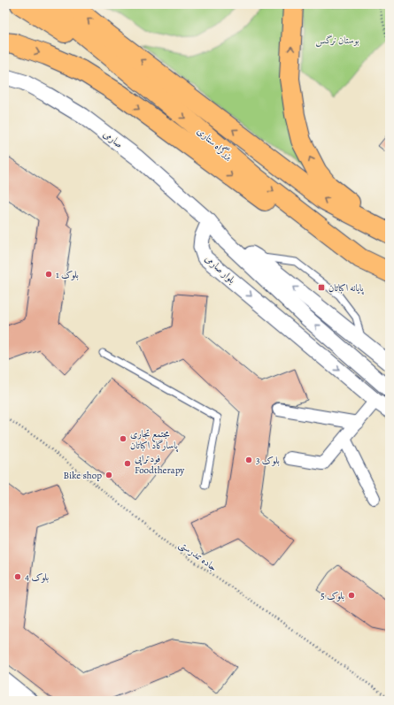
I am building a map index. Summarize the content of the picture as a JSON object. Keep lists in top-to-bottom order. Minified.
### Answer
{"streets":{"highway":["بزرگراه ستاری"],"street":["صارمی","بلوار صارمی"],"path":["جاده تندرستی"]},"crossings":[["صارمی","بلوار صارمی"]],"parks":["بوستان نرگس"],"places":{"other":["بلوک 1","مجتمع تجاری پاسارگاد اکباتان","بلوک 3","فودتراپی Foodtherapy","Bike shop","بلوک 4","بلوک 5"],"transit":["پایانه اکباتان"]}}
